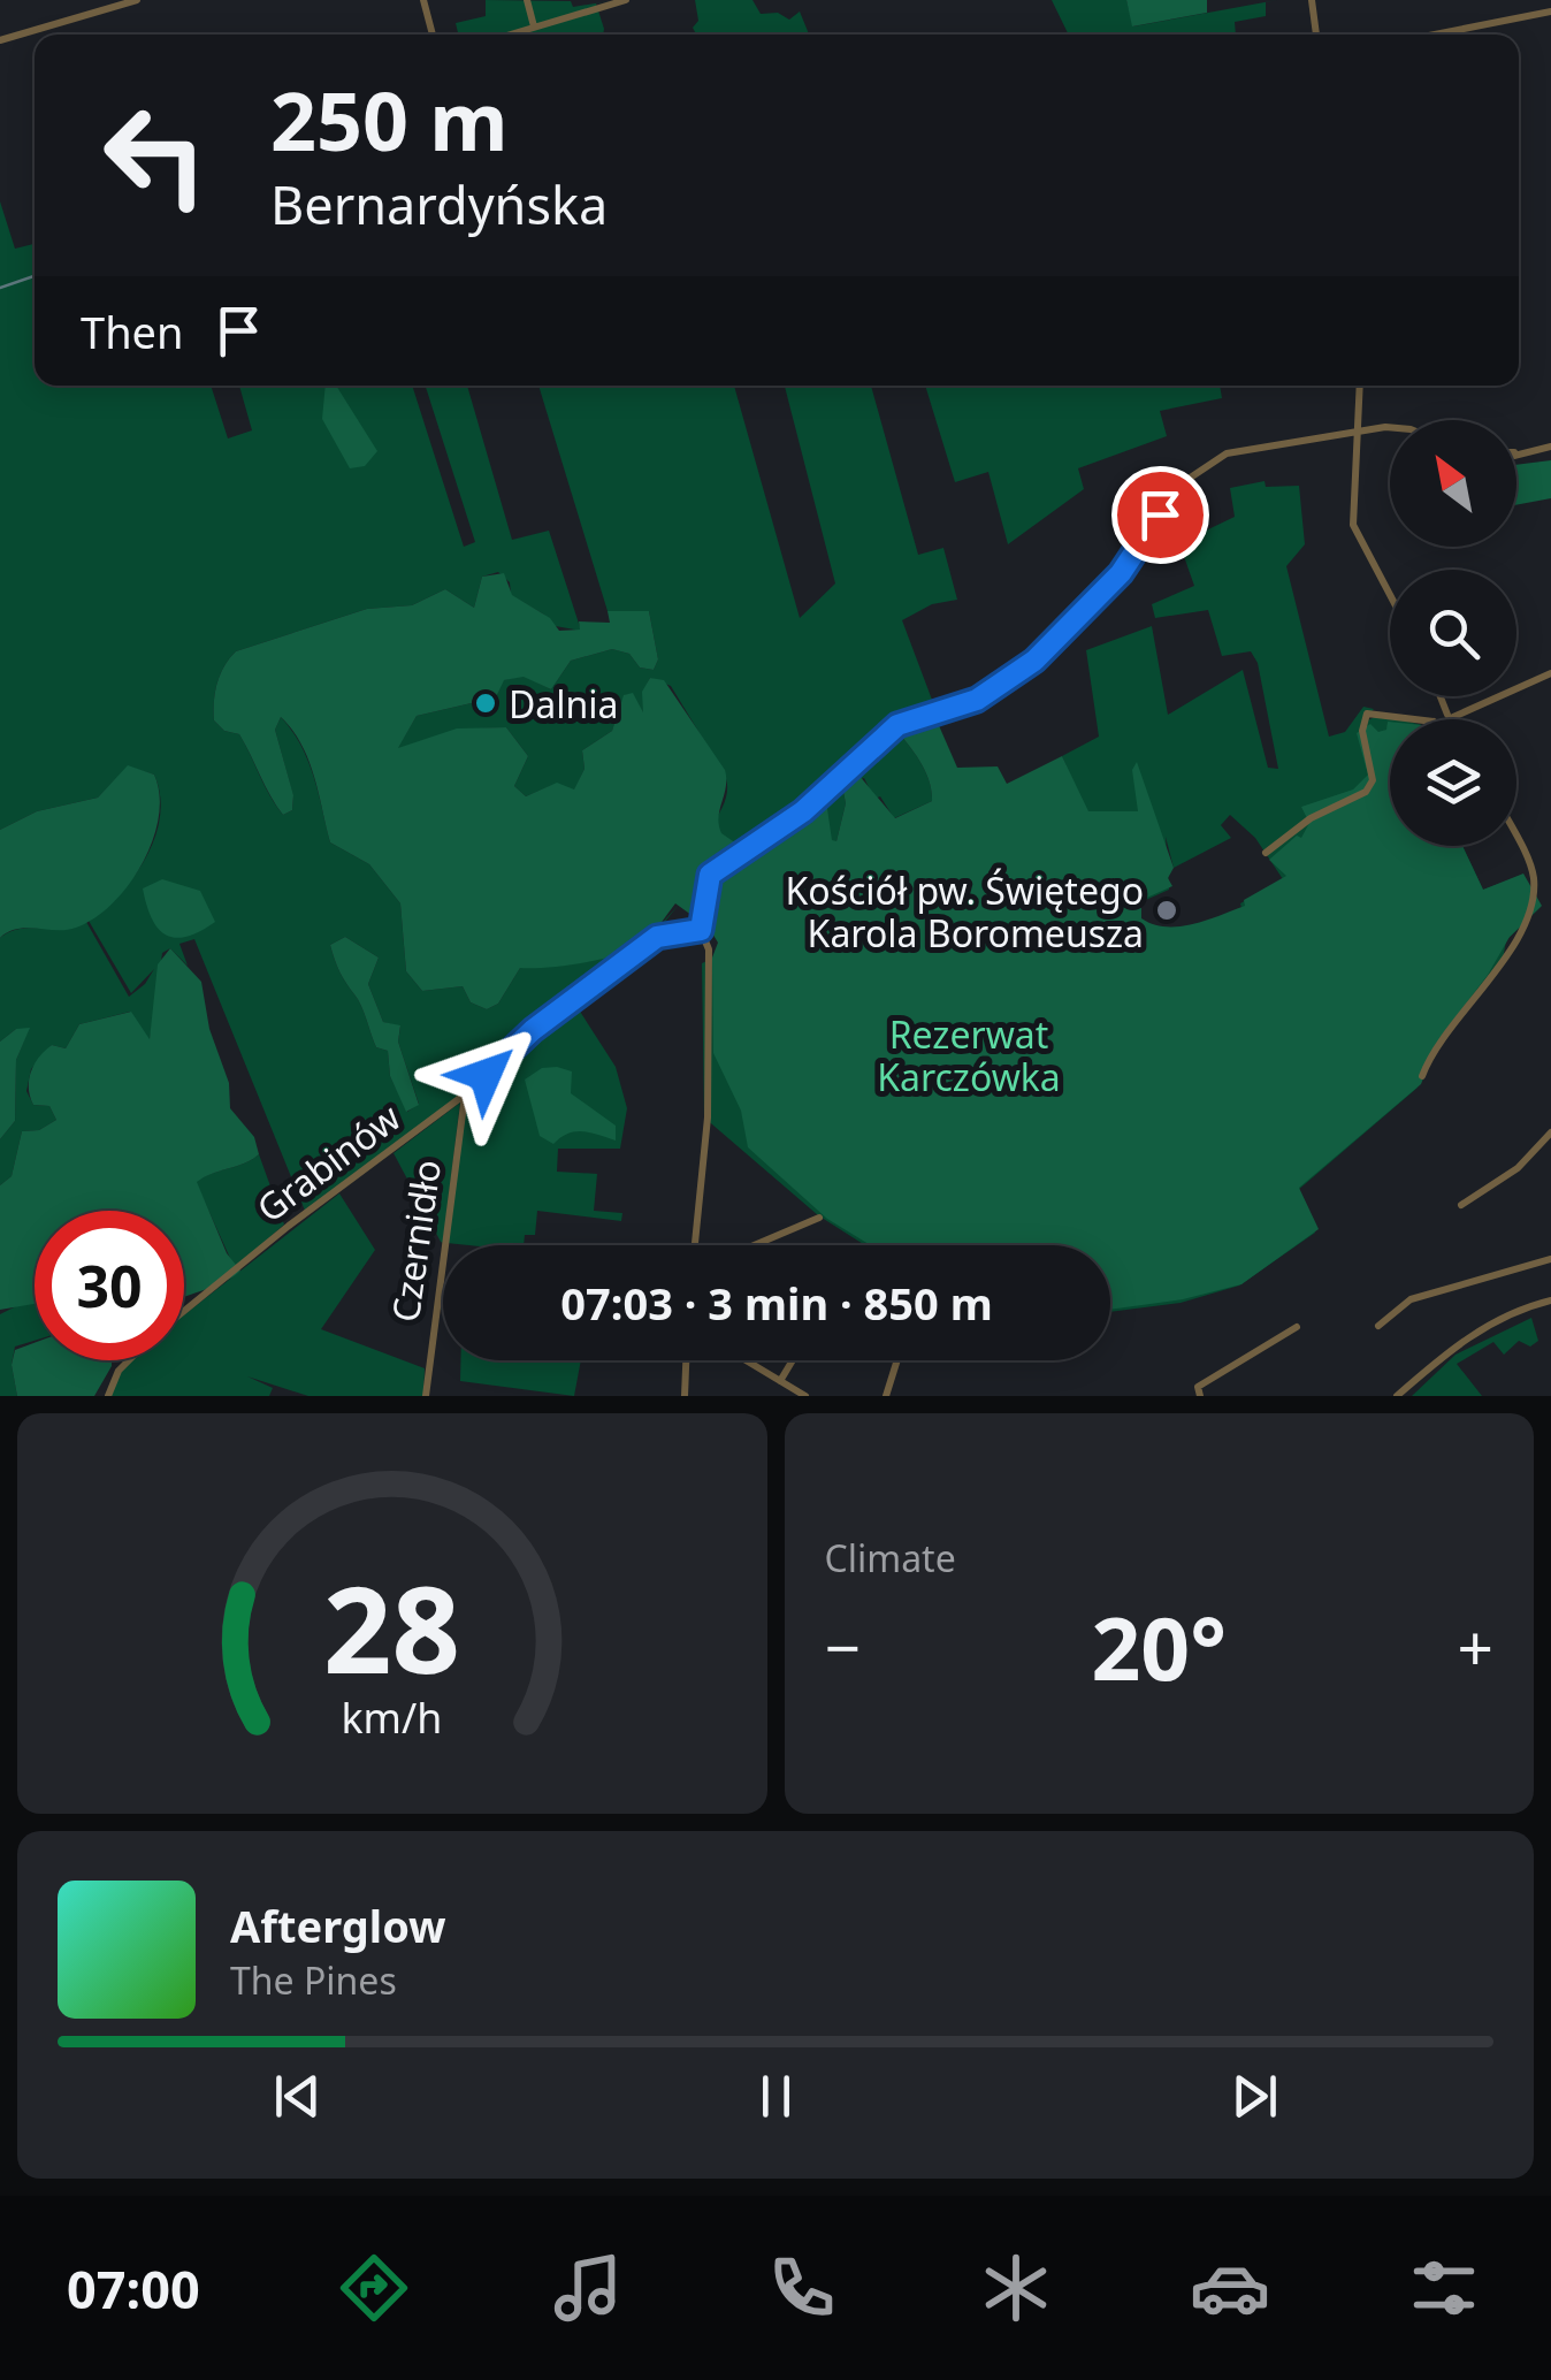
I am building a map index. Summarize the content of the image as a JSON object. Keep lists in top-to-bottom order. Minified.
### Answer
{"streets":{"street":["Grabinów","Czernidło"]},"crossings":[["Grabinów","Czernidło"]],"parks":["Rezerwat Karczówka"],"places":["Dalnia","Kościół pw. Świętego Karola Boromeusza"],"north":"top left","page":{"turn":["250 m","Bernardyńska"],"then":"Then","limit":"30","trip":"07:03 · 3 min · 850 m","tile":"Climate","heat":["−","20°","+"],"song":["Afterglow","The Pines"],"tabs":"07:00","gauge":["28","km/h"]}}
